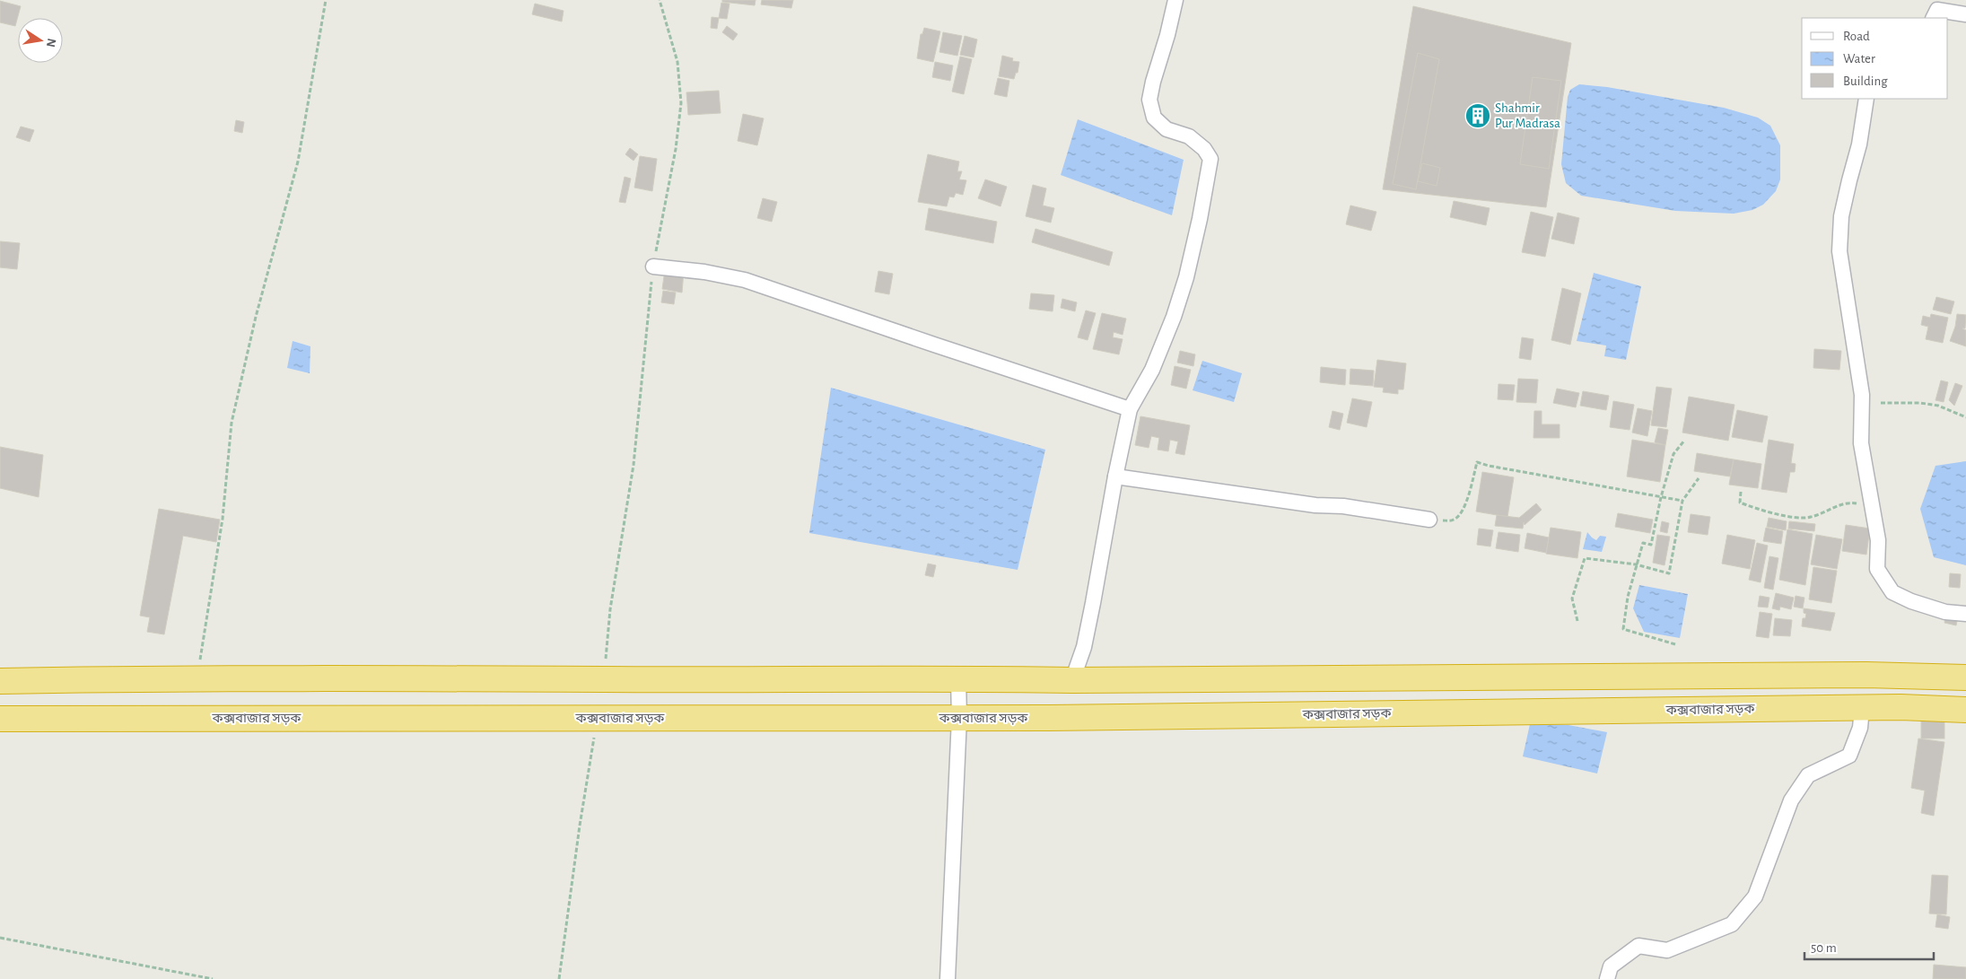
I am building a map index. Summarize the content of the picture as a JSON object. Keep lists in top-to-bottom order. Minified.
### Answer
{"streets":{"highway":["কক্সবাজার সড়ক"]},"places":{"building":["Shahmir Pur Madrasa"]},"legend":["Road","Water","Building"],"scale_bar":"50 m","north":"right"}
